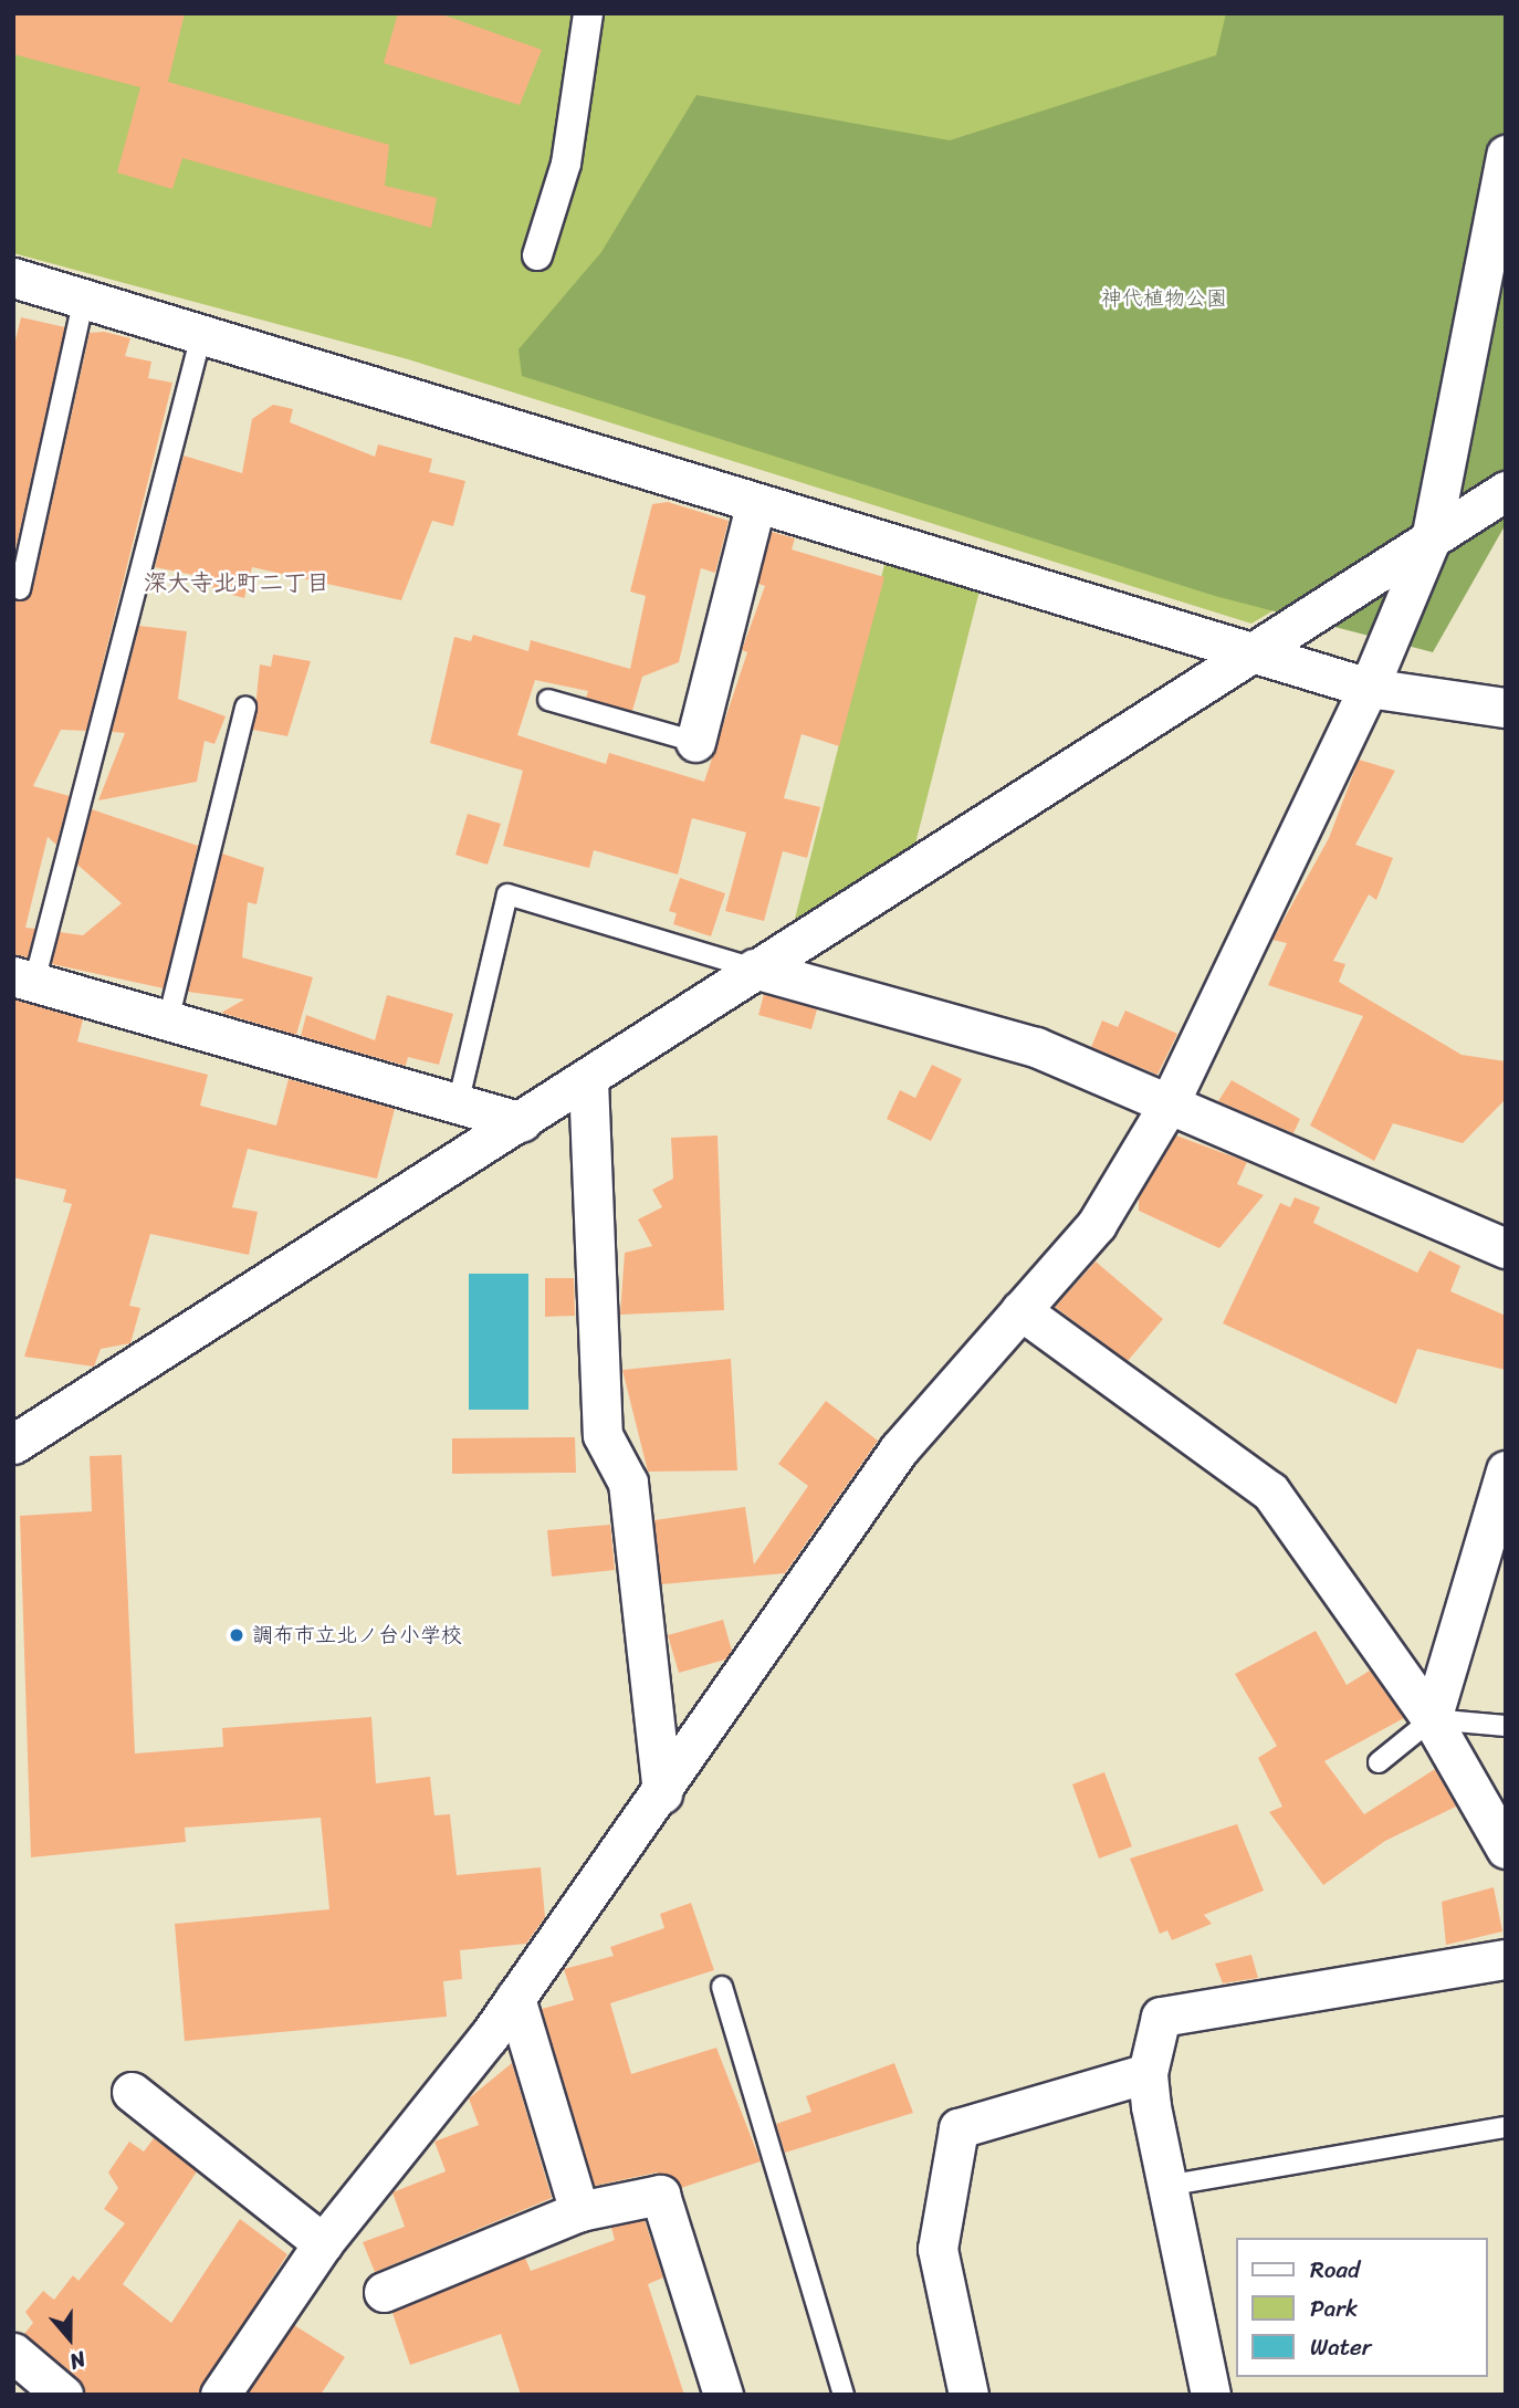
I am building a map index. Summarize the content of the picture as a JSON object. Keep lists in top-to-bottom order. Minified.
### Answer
{"districts":["深大寺北町二丁目"],"parks":["神代植物公園"],"places":["調布市立北ノ台小学校"],"legend":["Road","Park","Water"],"north":"bottom"}
